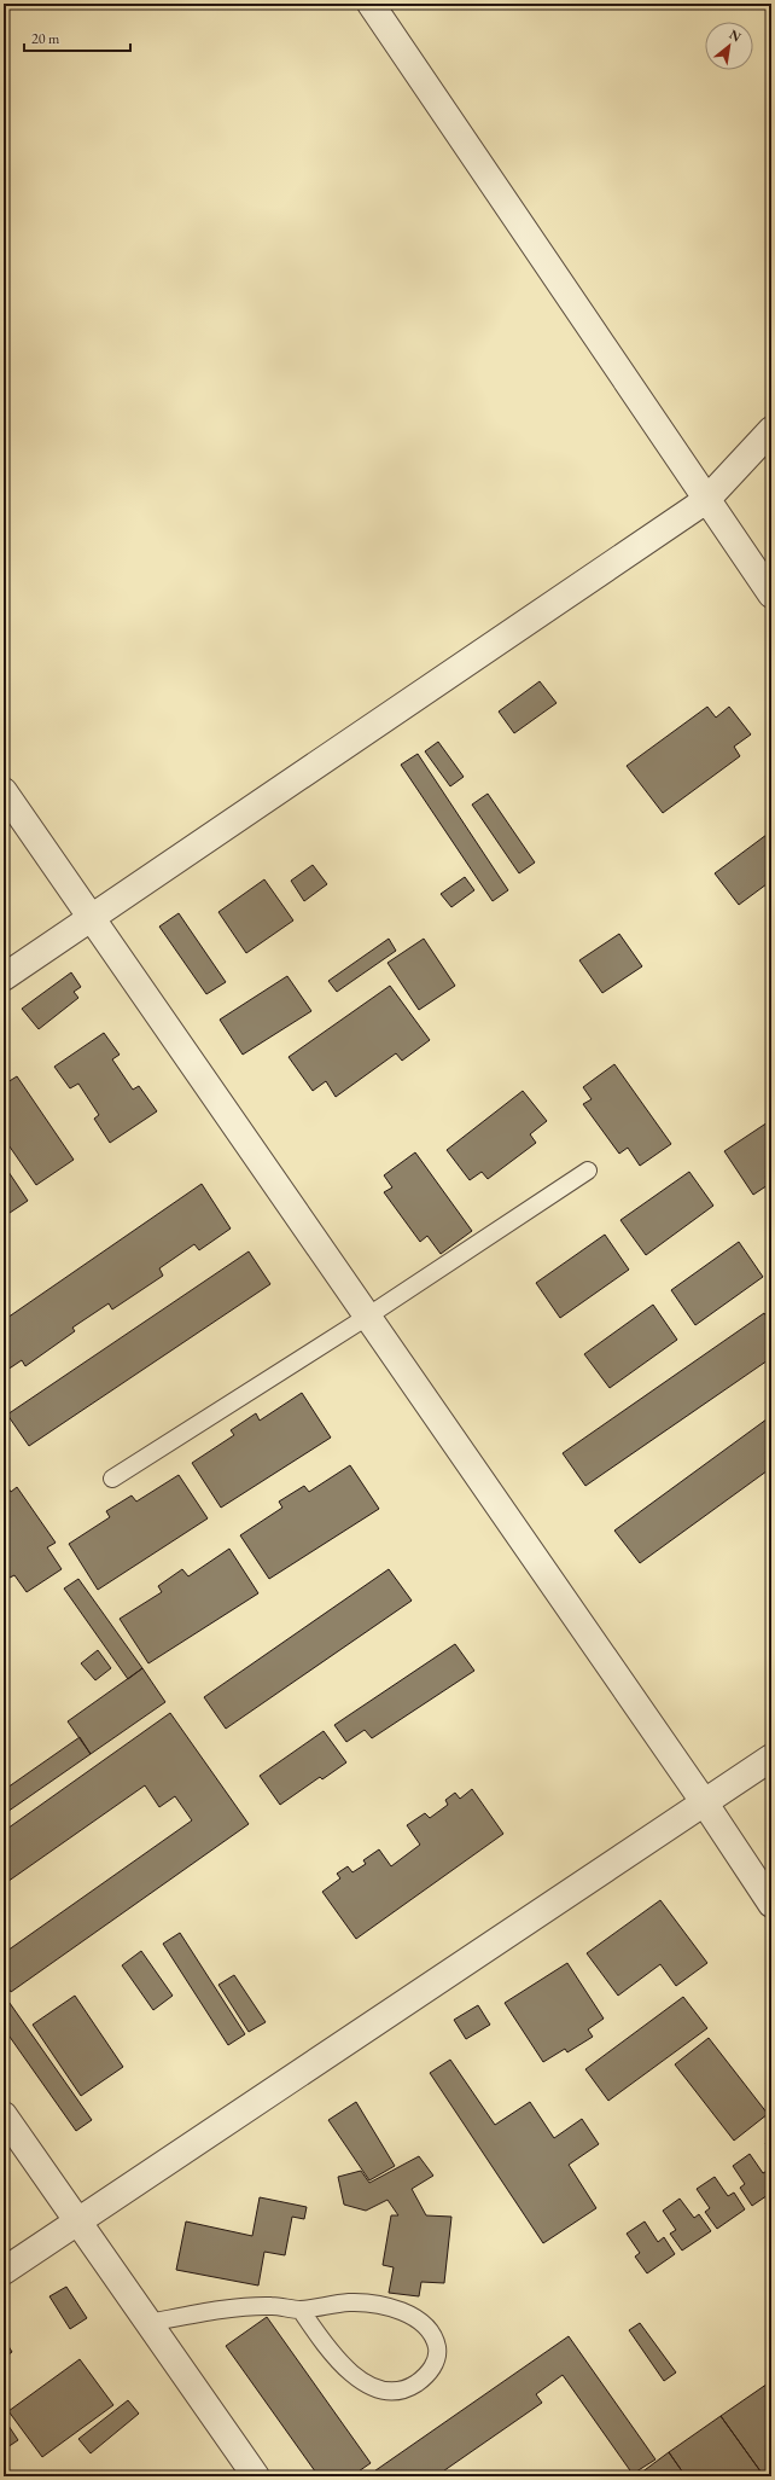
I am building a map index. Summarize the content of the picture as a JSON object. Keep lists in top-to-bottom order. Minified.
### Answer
{"scale_bar":"20 m","north":"top right"}
